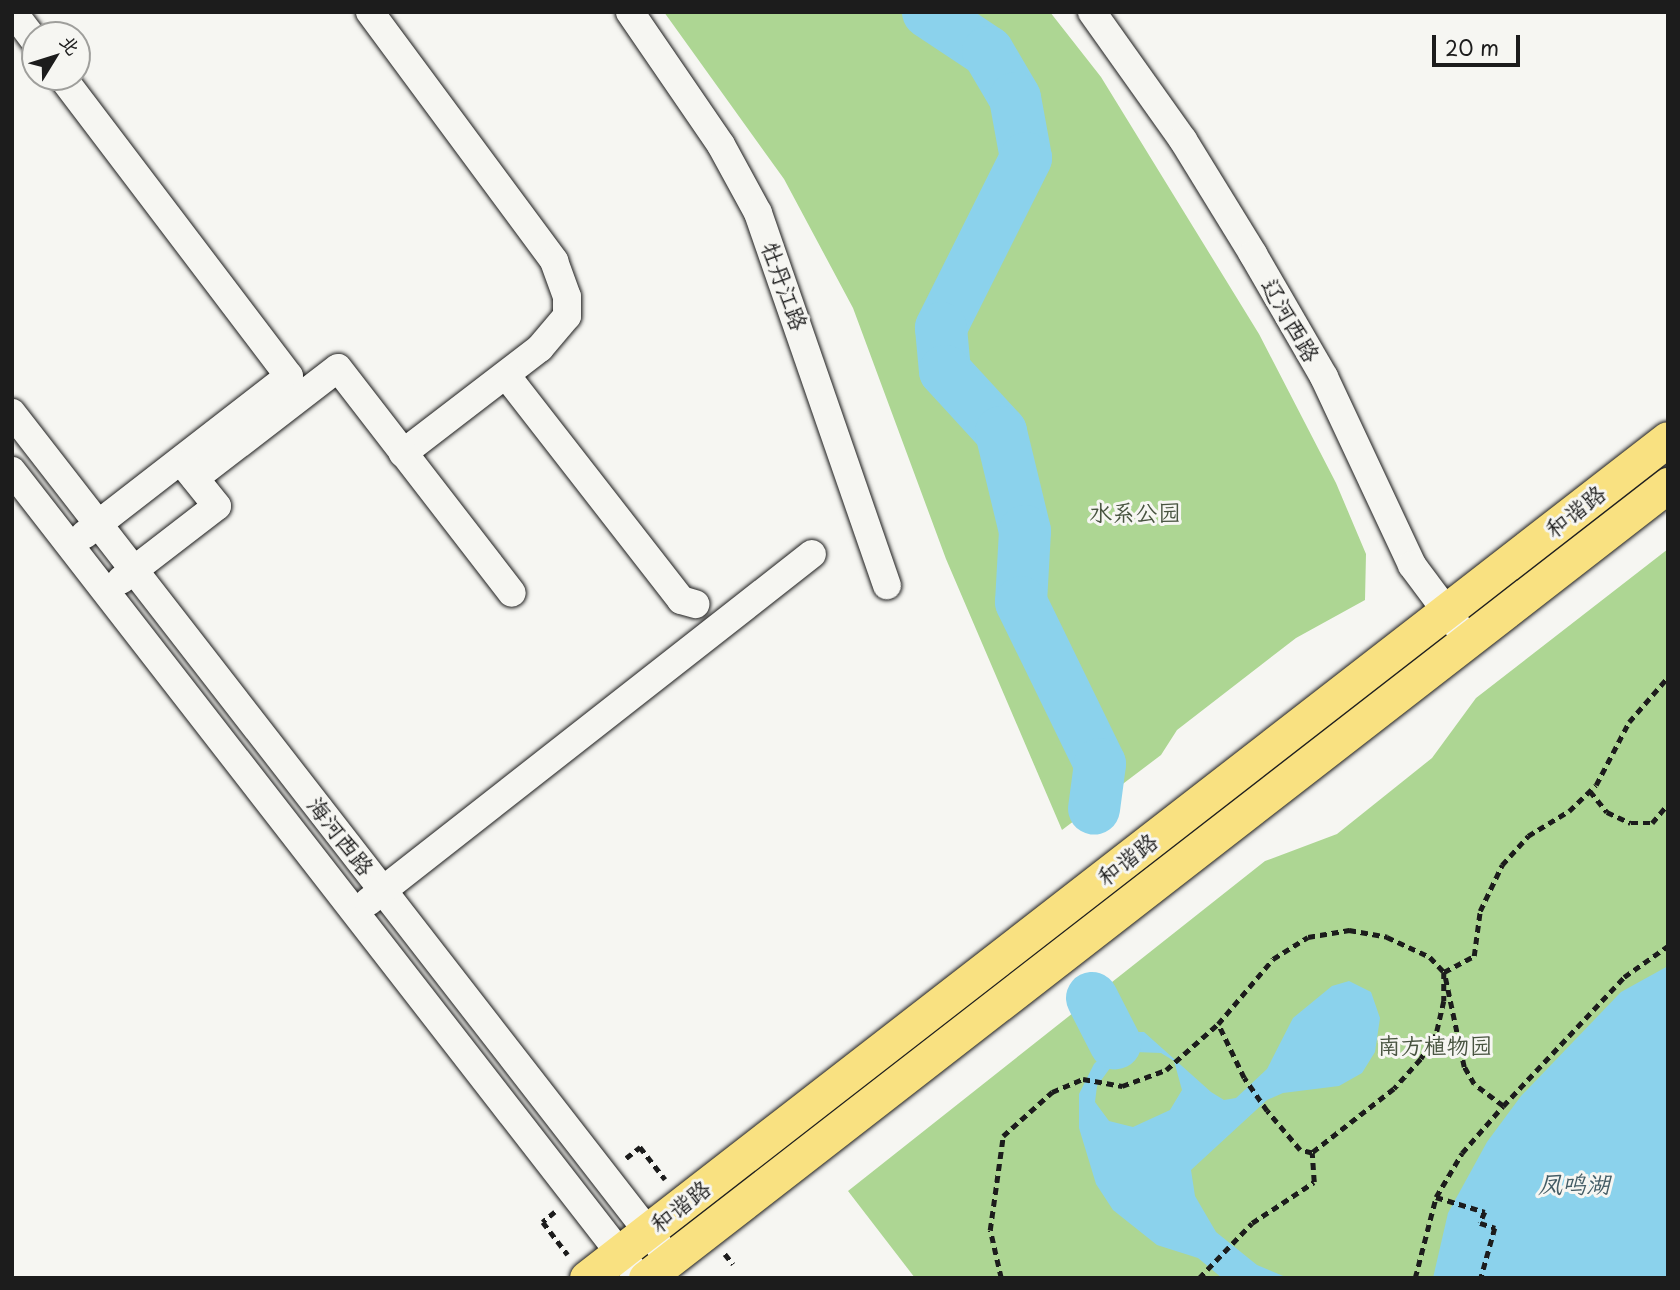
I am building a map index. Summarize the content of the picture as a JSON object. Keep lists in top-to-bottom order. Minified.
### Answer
{"streets":{"main road":["和谐路"],"street":["牡丹江路","辽河西路","海河西路"]},"crossings":[["辽河西路","和谐路"],["和谐路","海河西路"]],"water":["凤鸣湖"],"parks":["水系公园","南方植物园"],"scale_bar":"20 m","north":"top right"}
